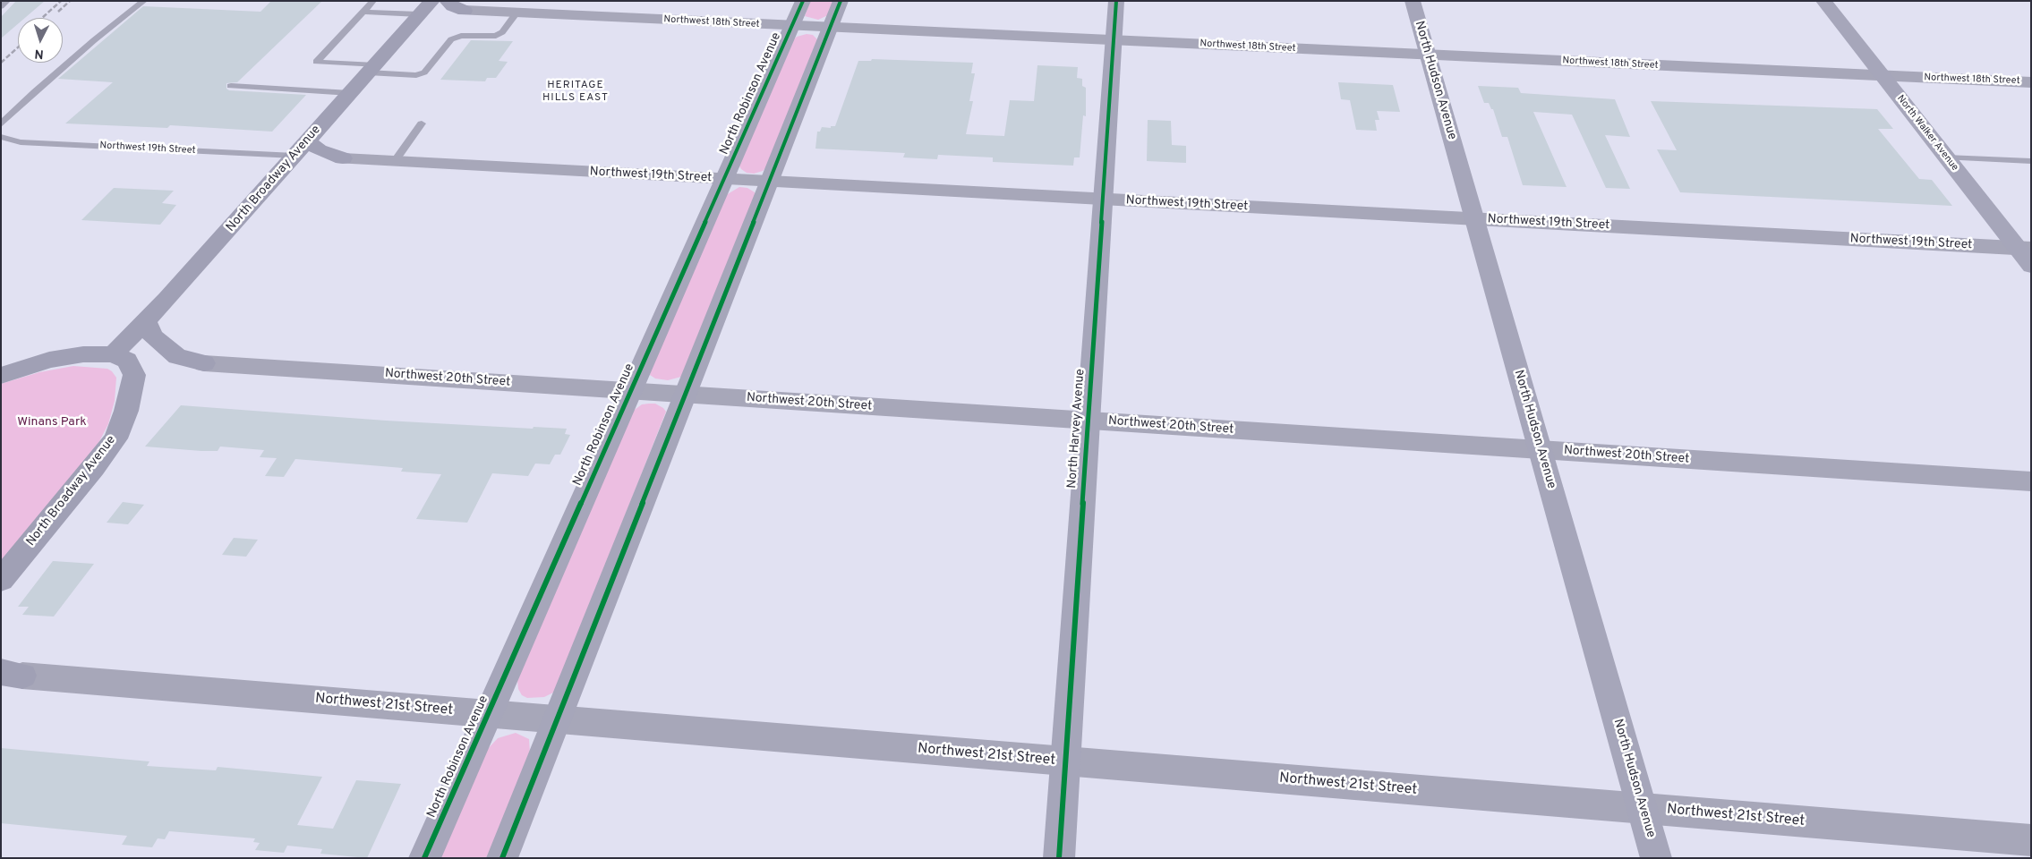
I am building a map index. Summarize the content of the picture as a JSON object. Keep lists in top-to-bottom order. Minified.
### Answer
{"streets":{"main road":["North Broadway Avenue"],"street":["Northwest 18th Street","North Hudson Avenue","North Robinson Avenue","North Walker Avenue","Northwest 19th Street","Northwest 20th Street","North Harvey Avenue","Northwest 21st Street"]},"crossings":[["Northwest 18th Street","North Hudson Avenue"],["Northwest 18th Street","North Robinson Avenue"],["Northwest 18th Street","North Walker Avenue"],["Northwest 18th Street","North Harvey Avenue"],["North Hudson Avenue","Northwest 19th Street"],["North Hudson Avenue","Northwest 20th Street"],["North Hudson Avenue","Northwest 21st Street"],["North Robinson Avenue","Northwest 19th Street"],["North Robinson Avenue","Northwest 20th Street"],["North Robinson Avenue","Northwest 21st Street"],["North Walker Avenue","Northwest 19th Street"],["Northwest 19th Street","North Broadway Avenue"],["Northwest 19th Street","North Harvey Avenue"],["Northwest 20th Street","North Harvey Avenue"],["North Harvey Avenue","Northwest 21st Street"]],"districts":["HERITAGE HILLS EAST"],"parks":["Winans Park"],"north":"bottom"}
